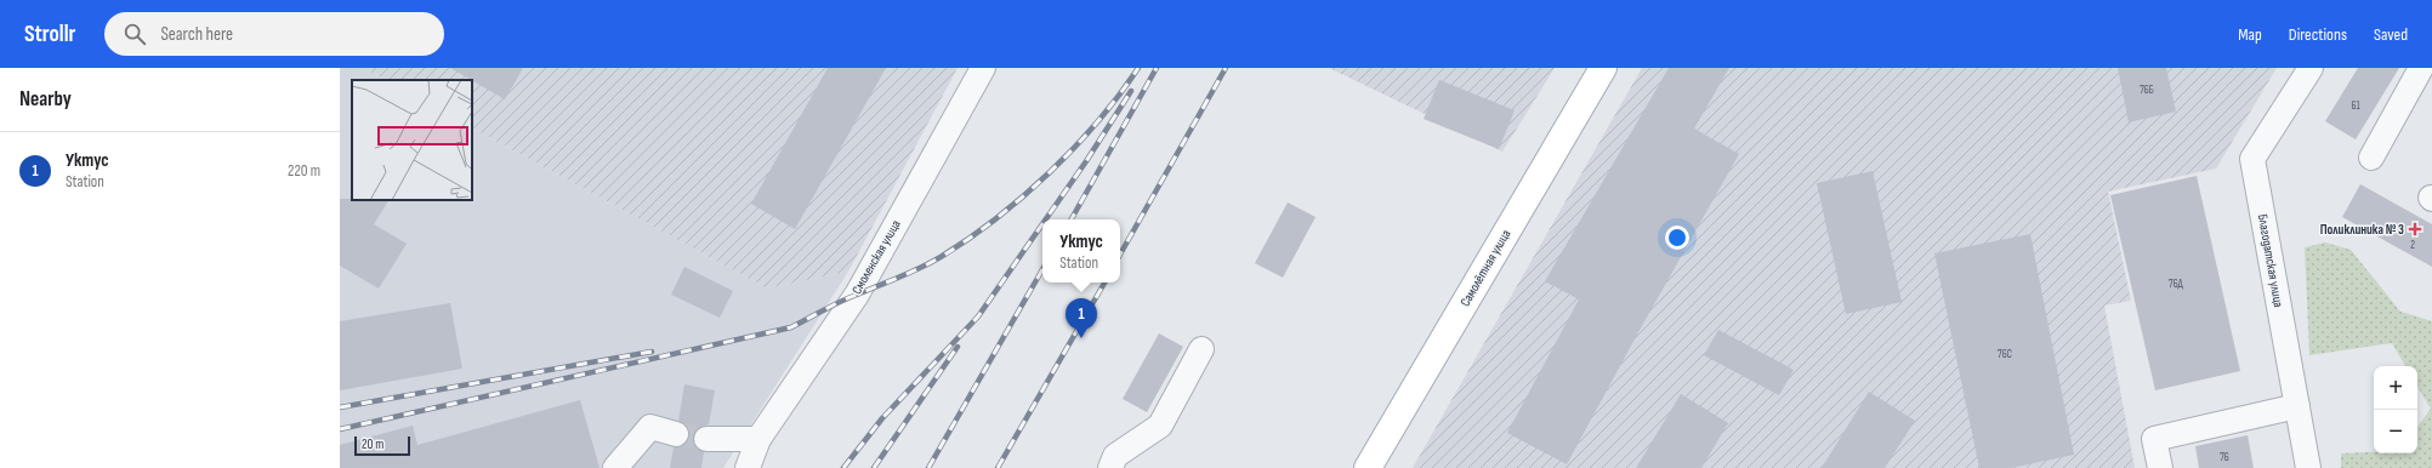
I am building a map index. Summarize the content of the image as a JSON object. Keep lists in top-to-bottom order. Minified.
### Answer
{"streets":{"main road":["Самолётная улица"],"street":["Смоленская улица","Благодатская улица"]},"places":{"health":["Поликлиника № 3"]},"house_numbers":["76Б","61","2","76Д","76С","76"],"scale_bar":"20 m","page":{"header":"Strollr","search":"Search here","nav":["Map","Directions","Saved"],"heading":"Nearby","list":[{"mark":"1","name":"Уктус","note":"Station","value":"220 m"}],"popup":["Уктус","Station"],"pins":"1","map_buttons":["+","−"],"scale":"20 m"}}
